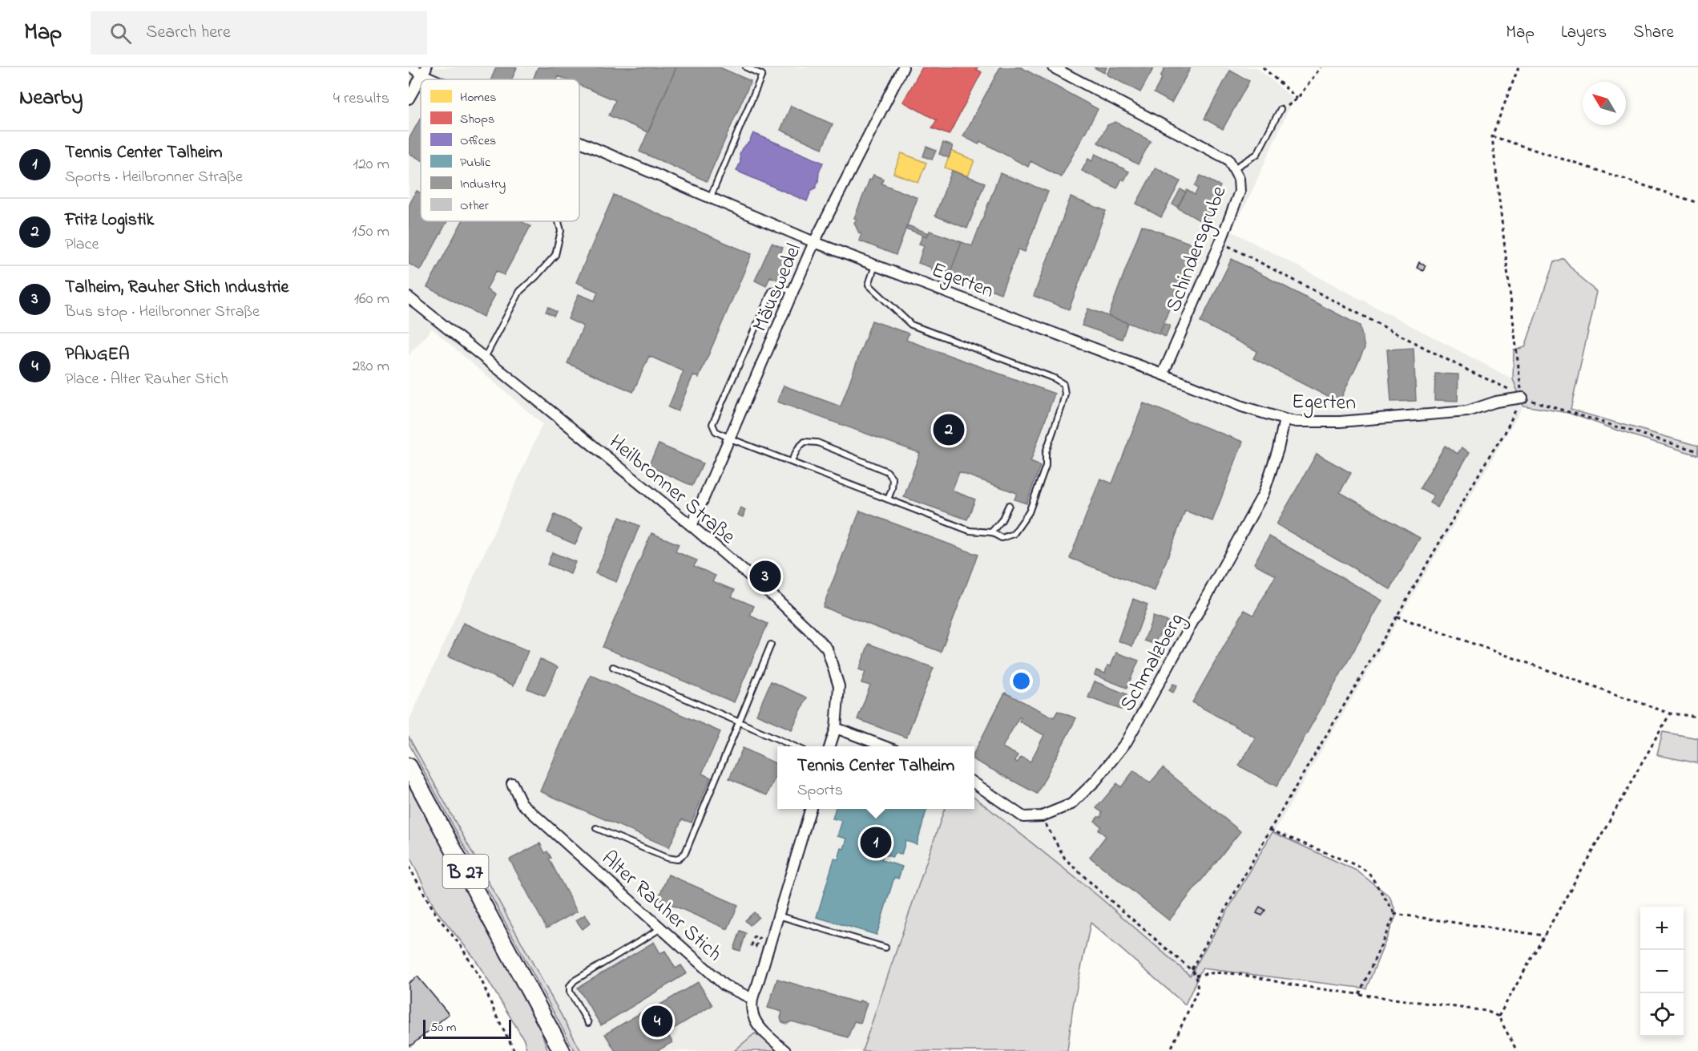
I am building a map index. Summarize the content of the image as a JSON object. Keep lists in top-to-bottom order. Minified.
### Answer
{"streets":{"main road":["B 27"],"street":["Schindersgrube","Egerten","Mäuswedel","Heilbronner Straße","Schmalzberg","Alter Rauher Stich"]},"crossings":[["Schindersgrube","Egerten"],["Egerten","Mäuswedel"],["Egerten","Schmalzberg"],["Mäuswedel","Heilbronner Straße"]],"legend":["Homes","Shops","Offices","Public","Industry","Other"],"scale_bar":"50 m","north":"top left","page":{"header":"Map","search":"Search here","nav":["Map","Layers","Share"],"heading":["Nearby","4 results"],"list":[{"mark":"1","name":"Tennis Center Talheim","note":"Sports · Heilbronner Straße","value":"120 m"},{"mark":"2","name":"Fritz Logistik","note":"Place","value":"150 m"},{"mark":"3","name":"Talheim, Rauher Stich Industrie","note":"Bus stop · Heilbronner Straße","value":"160 m"},{"mark":"4","name":"PANGEA","note":"Place · Alter Rauher Stich","value":"280 m"}],"pins":["2","3","1","4"],"popup":["Tennis Center Talheim","Sports"],"map_buttons":["+","−"],"scale":"50 m"}}
